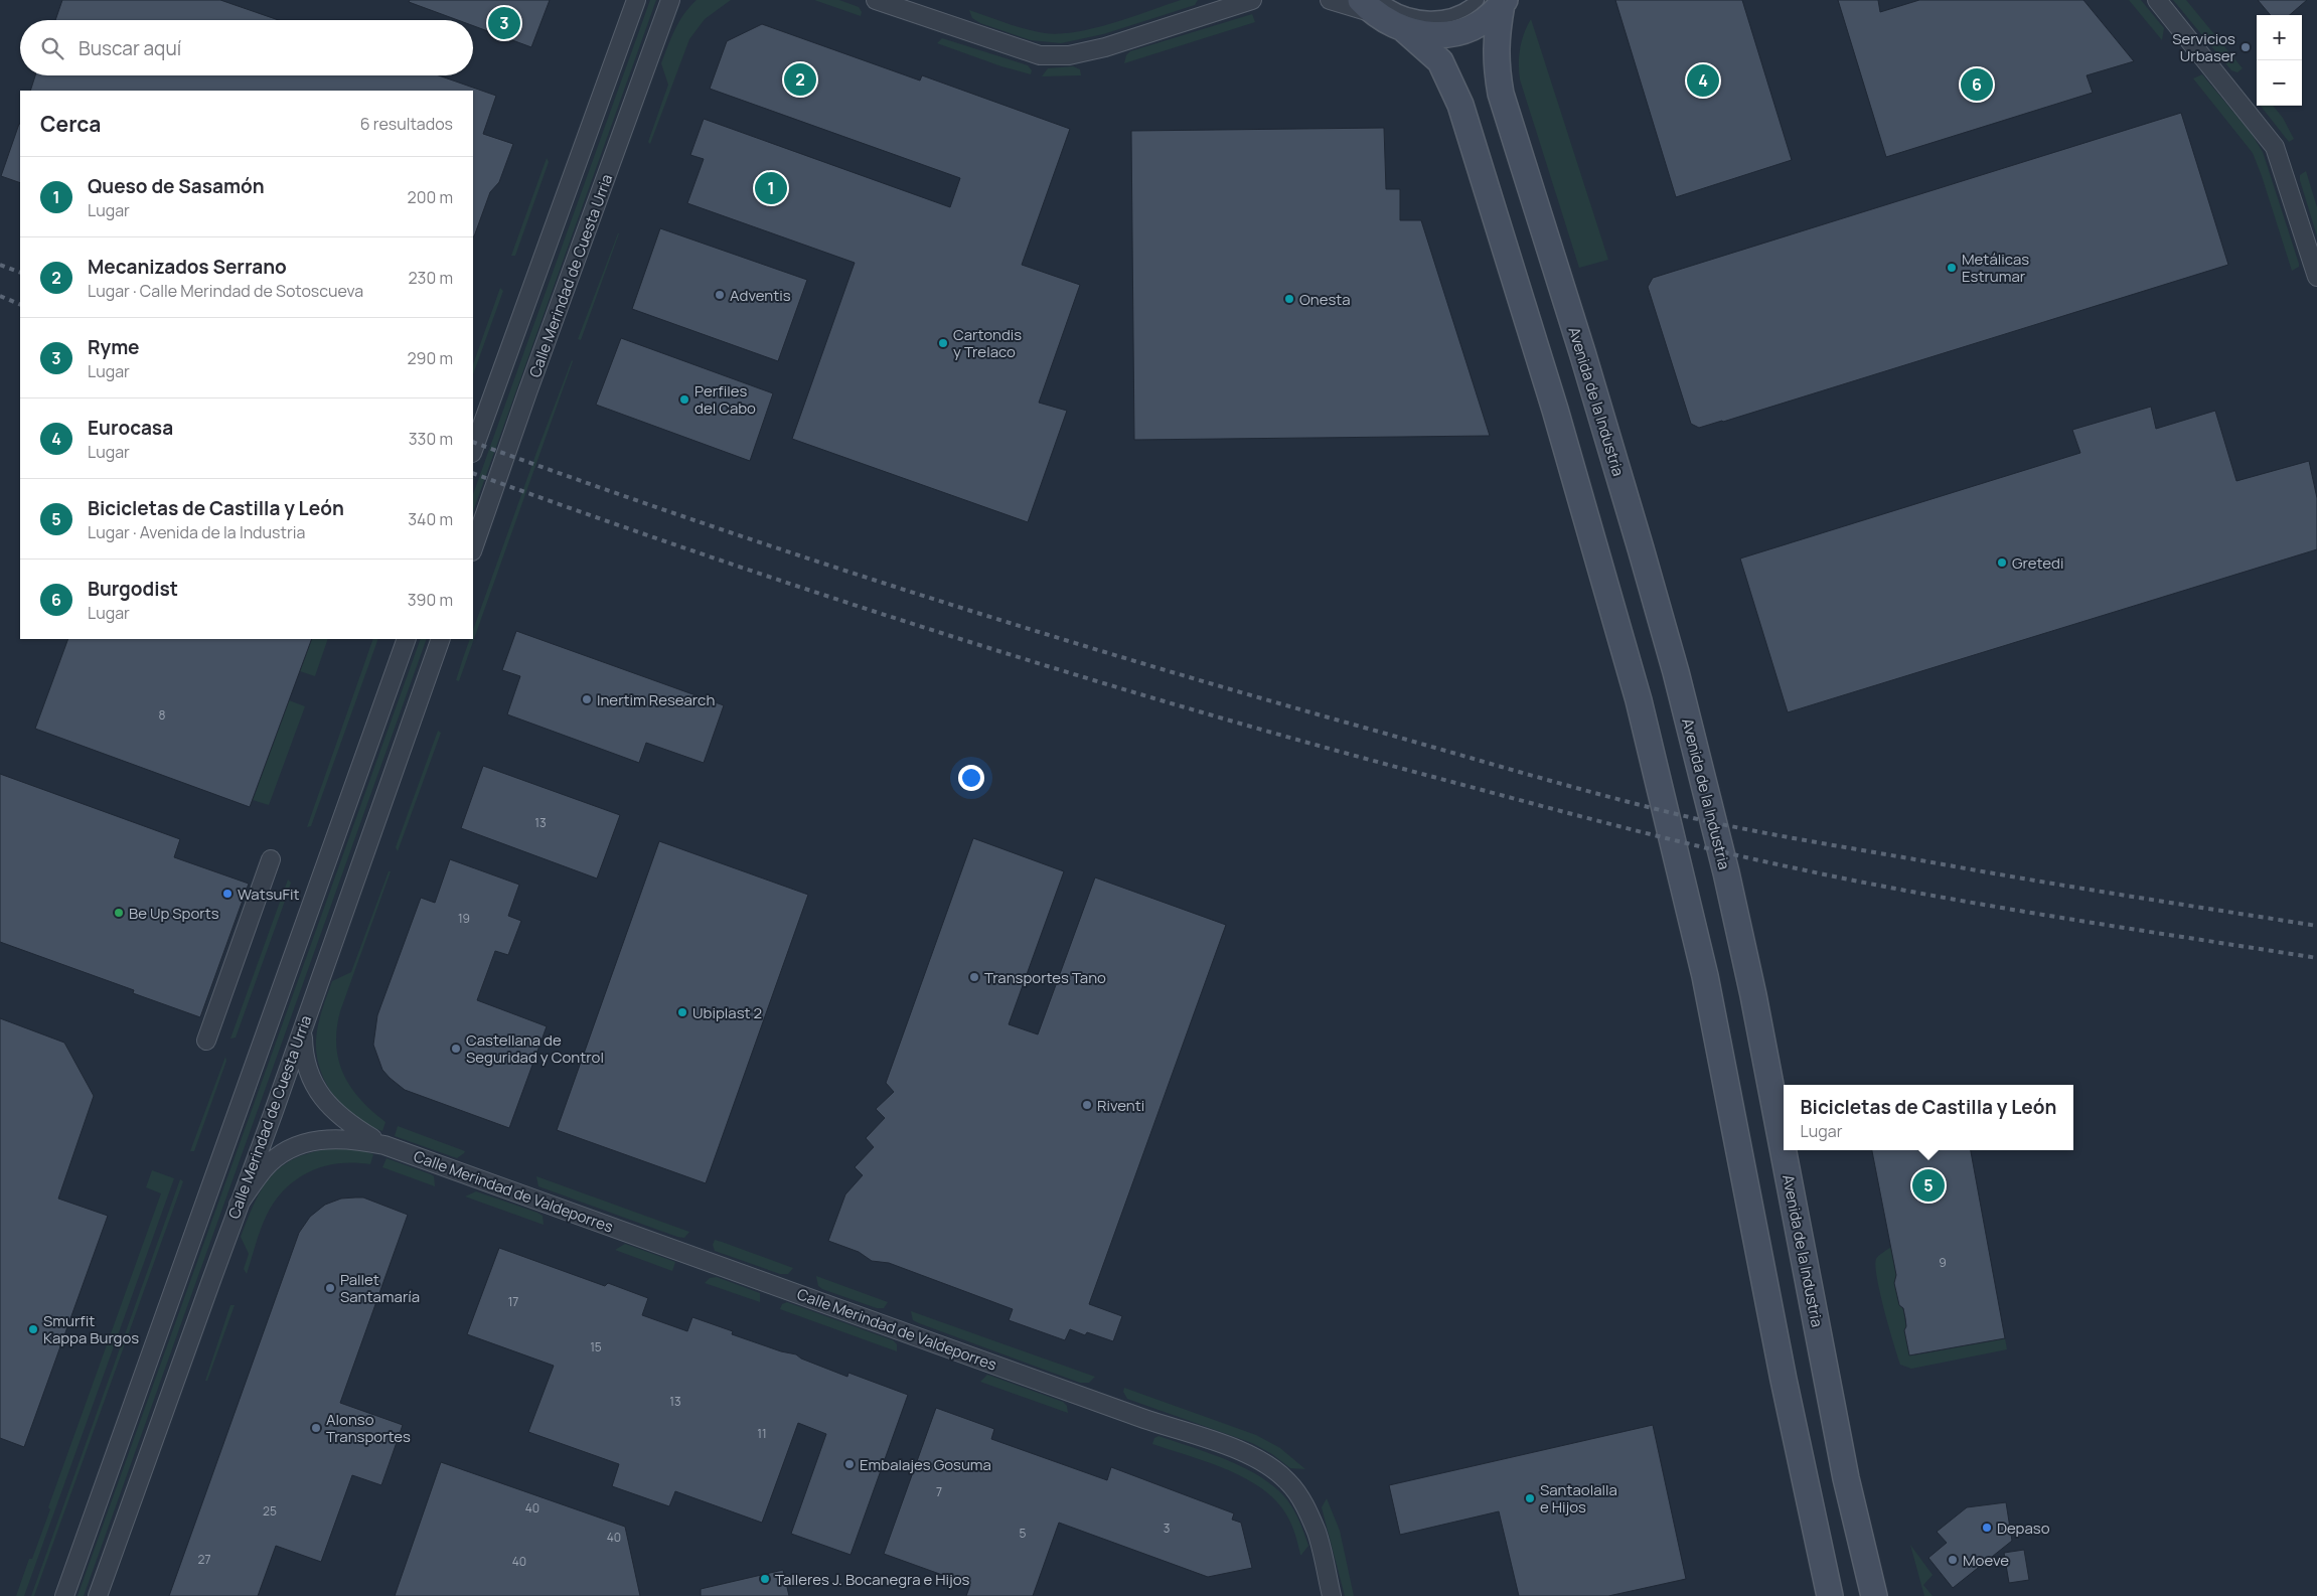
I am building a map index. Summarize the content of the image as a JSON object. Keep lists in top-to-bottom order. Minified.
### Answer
{"streets":{"main road":["Avenida de la Industria"],"street":["Calle Merindad de Cuesta Urria","Calle Merindad de Valdeporres"]},"crossings":[["Calle Merindad de Cuesta Urria","Calle Merindad de Valdeporres"]],"places":["Servicios Urbaser","Metálicas Estrumar","Adventis","Onesta","Cartondis y Trelaco","Perfiles del Cabo","Gretedi","Inertim Research","WatsuFit","Be Up Sports","Transportes Tano","Ubiplast 2","Castellana de Seguridad y Control","Riventi","Pallet Santamaría","Smurfit Kappa Burgos","Alonso Transportes","Embalajes Gosuma","Santaolalla e Hijos","Depaso","Moeve","Talleres J. Bocanegra e Hijos"],"house_numbers":["8","13","19","9","17","15","13","11","7","40","25","3","5","40","27","40"],"page":{"pins":["3","2","4","6","1","5"],"map_buttons":["+","−"],"search":"Buscar aquí","heading":["Cerca","6 resultados"],"list":[{"mark":"1","name":"Queso de Sasamón","note":"Lugar","value":"200 m"},{"mark":"2","name":"Mecanizados Serrano","note":"Lugar · Calle Merindad de Sotoscueva","value":"230 m"},{"mark":"3","name":"Ryme","note":"Lugar","value":"290 m"},{"mark":"4","name":"Eurocasa","note":"Lugar","value":"330 m"},{"mark":"5","name":"Bicicletas de Castilla y León","note":"Lugar · Avenida de la Industria","value":"340 m"},{"mark":"6","name":"Burgodist","note":"Lugar","value":"390 m"}],"popup":["Bicicletas de Castilla y León","Lugar"]}}
